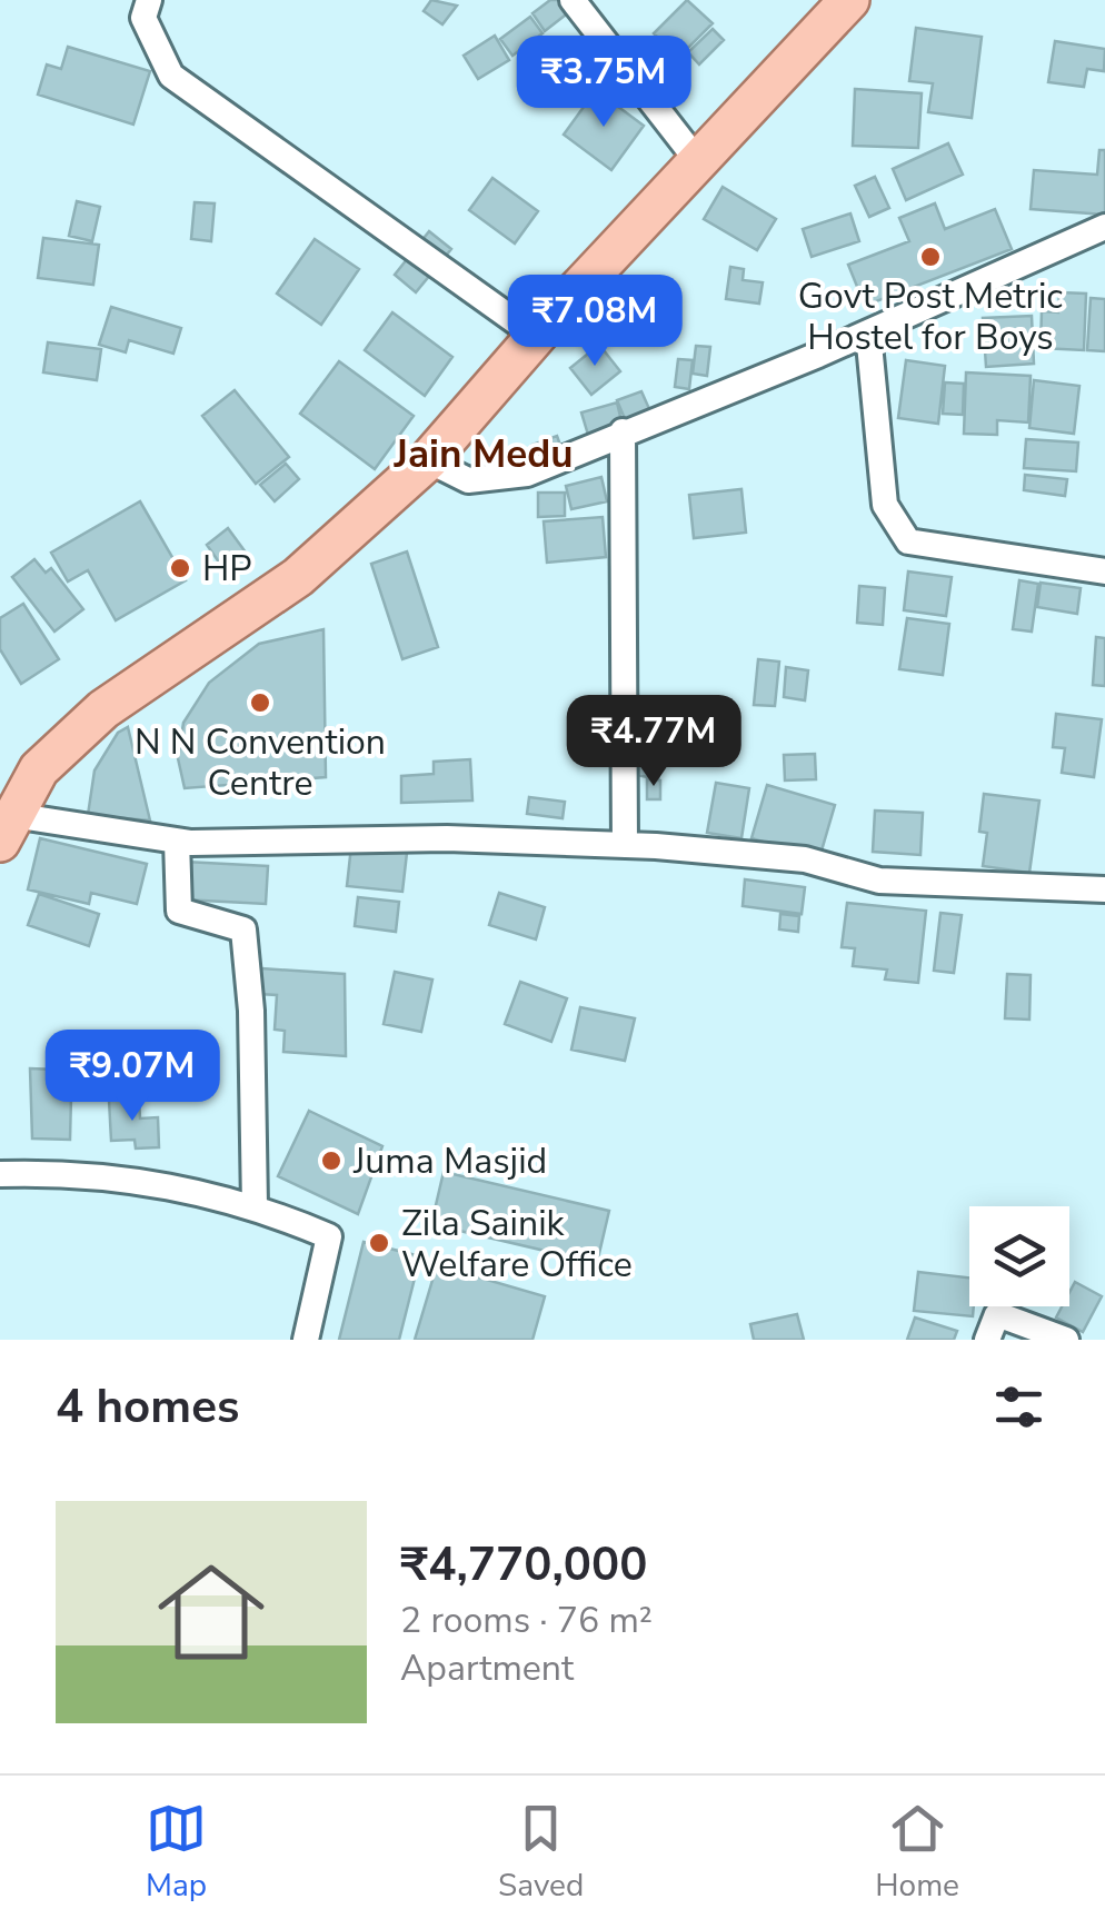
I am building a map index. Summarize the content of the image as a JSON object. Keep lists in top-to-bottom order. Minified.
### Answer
{"districts":["Jain Medu"],"places":["Govt Post Metric Hostel for Boys","HP","N N Convention Centre","Juma Masjid","Zila Sainik Welfare Office"],"page":{"price":["₹3.75M","₹7.08M","₹4.77M","₹9.07M"],"heading":"4 homes","list":[{"name":"₹4,770,000","note":"2 rooms · 76 m² · Apartment"}],"tabs":["Map","Saved","Home"]}}
